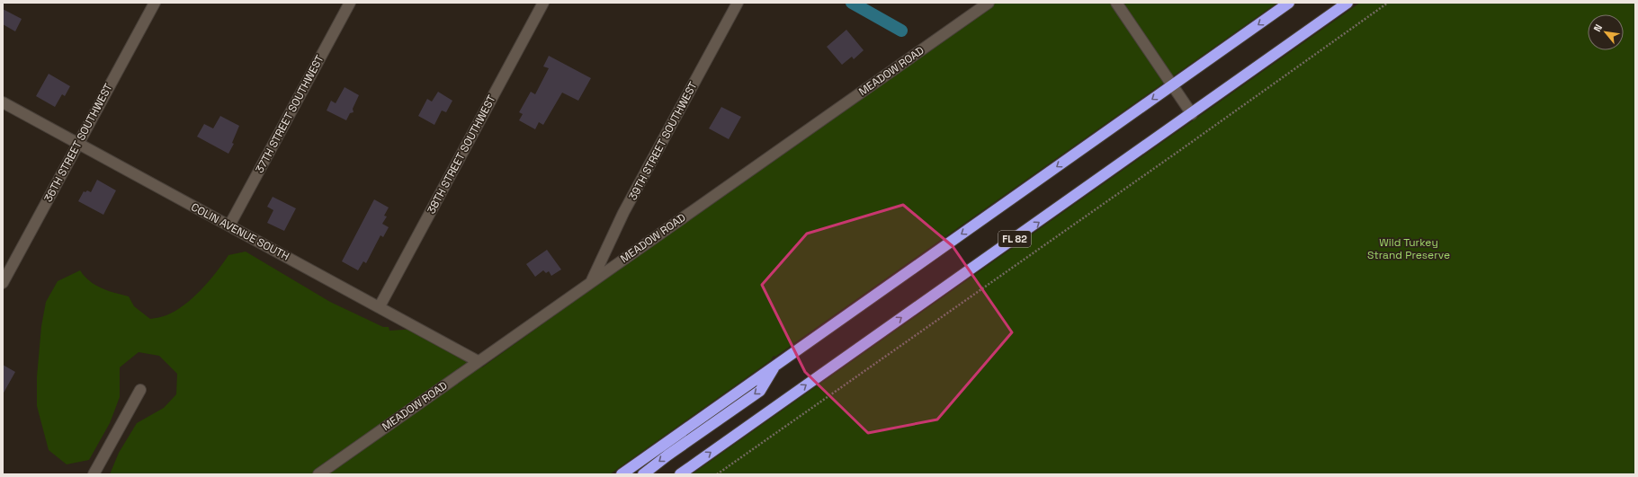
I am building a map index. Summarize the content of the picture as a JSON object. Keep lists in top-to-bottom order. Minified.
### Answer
{"streets":{"highway":["FL 82"],"street":["MEADOW ROAD","37TH STREET SOUTHWEST","39TH STREET SOUTHWEST","36TH STREET SOUTHWEST","38TH STREET SOUTHWEST","COLIN AVENUE SOUTH"]},"crossings":[["MEADOW ROAD","39TH STREET SOUTHWEST"],["MEADOW ROAD","COLIN AVENUE SOUTH"],["37TH STREET SOUTHWEST","COLIN AVENUE SOUTH"],["36TH STREET SOUTHWEST","COLIN AVENUE SOUTH"],["38TH STREET SOUTHWEST","COLIN AVENUE SOUTH"]],"parks":["Wild Turkey Strand Preserve"],"north":"top left"}
